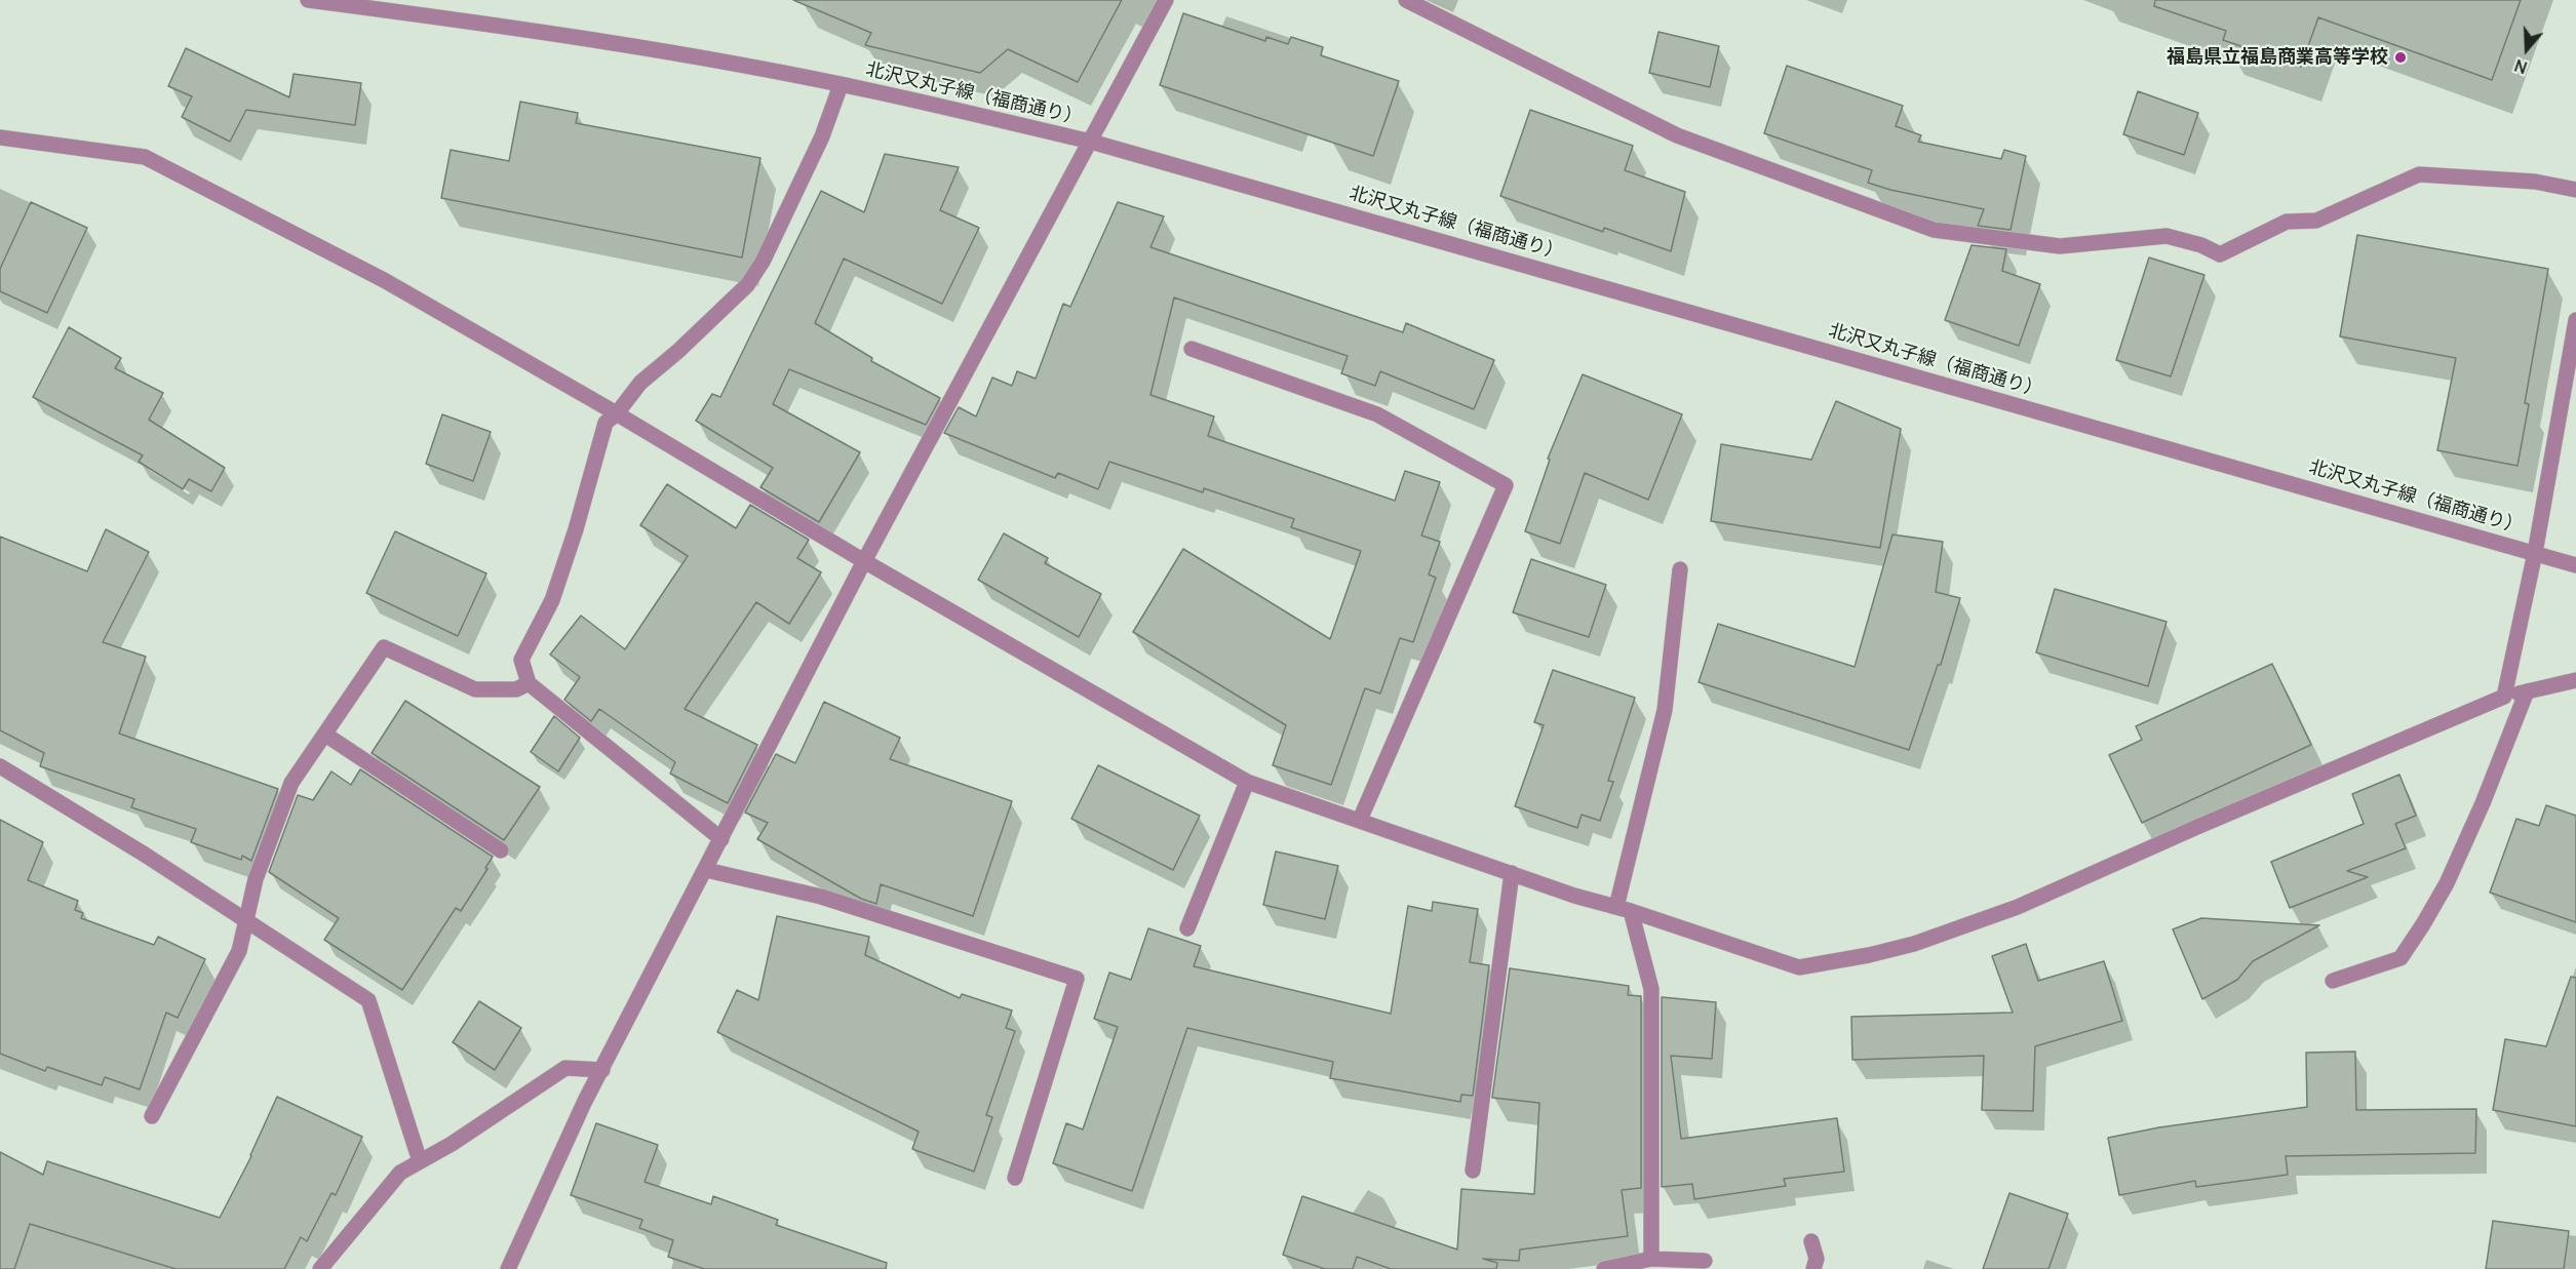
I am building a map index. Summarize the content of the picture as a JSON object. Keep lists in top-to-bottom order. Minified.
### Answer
{"streets":{"street":["北沢又丸子線（福商通り）"]},"places":["福島県立福島商業高等学校"],"north":"bottom"}
